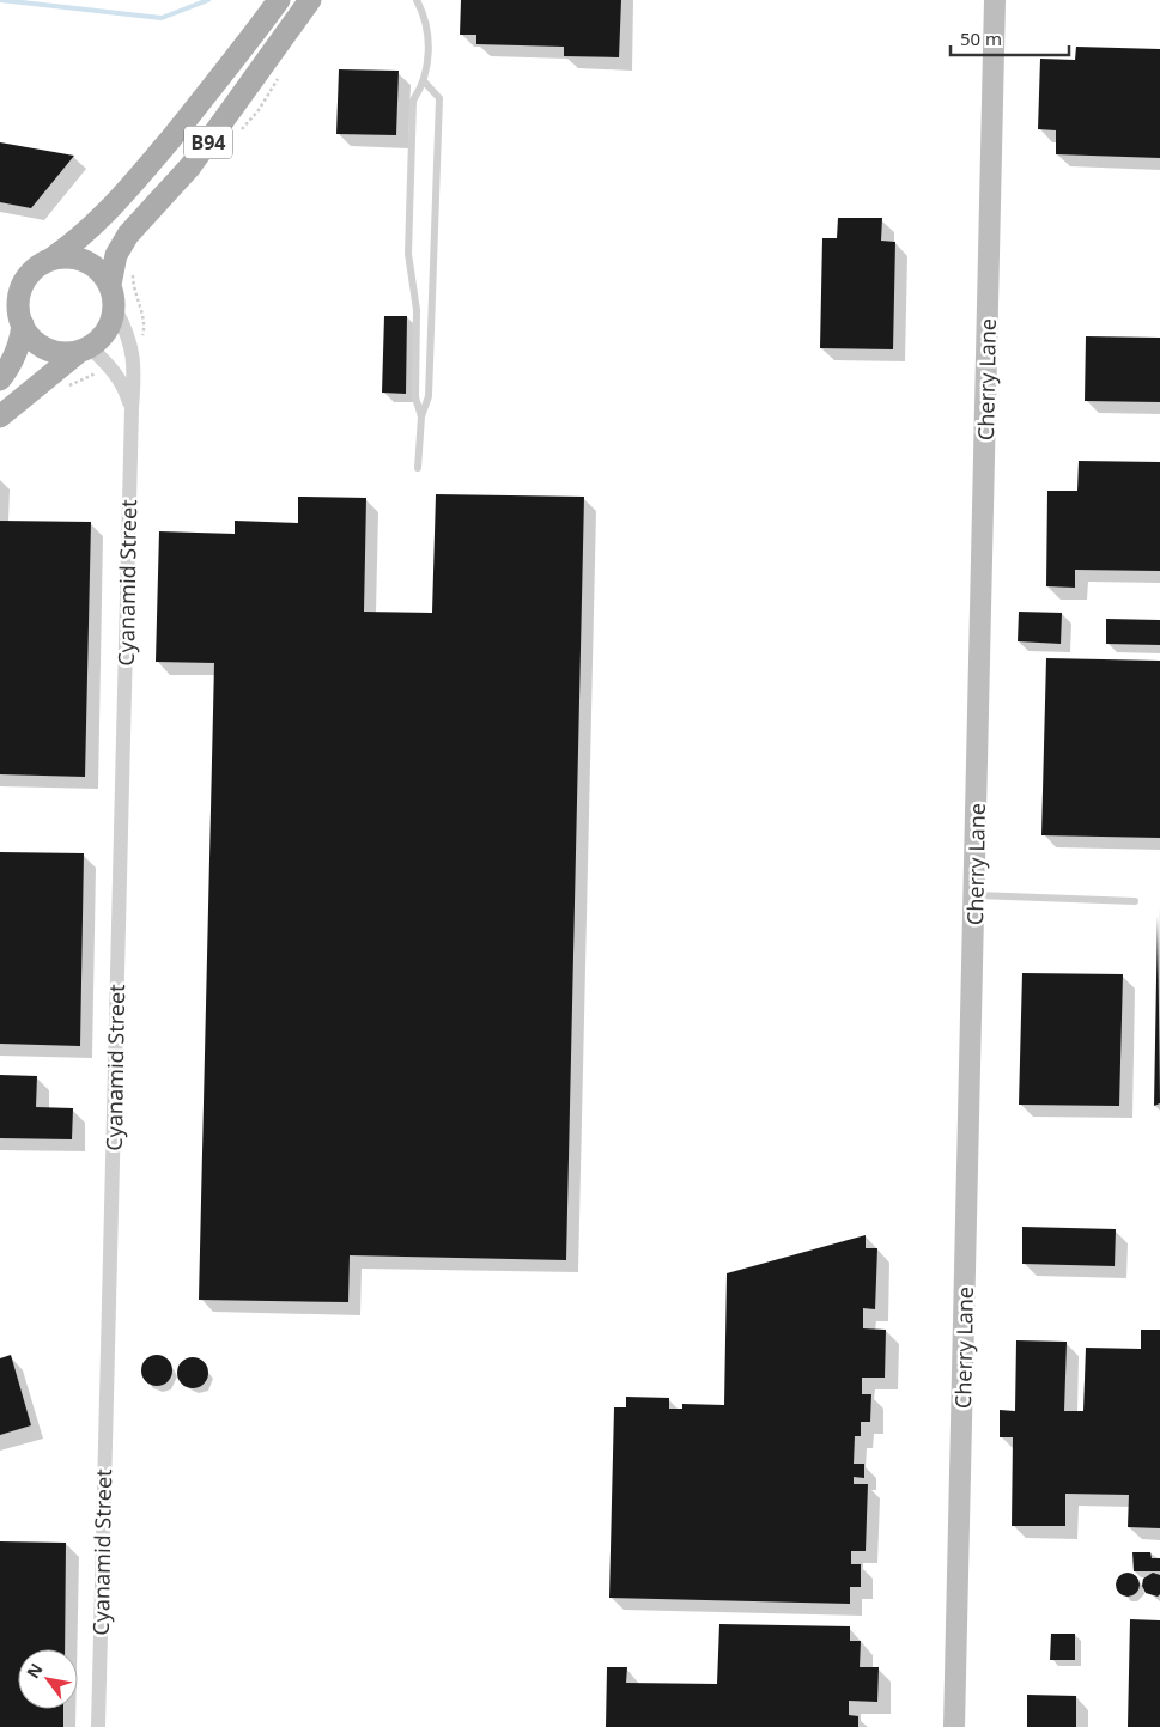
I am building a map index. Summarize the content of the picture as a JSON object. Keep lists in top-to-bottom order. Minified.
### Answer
{"streets":{"main road":["B94"],"street":["Cherry Lane","Cyanamid Street"]},"crossings":[["B94","Cyanamid Street"]],"scale_bar":"50 m","north":"top left"}
